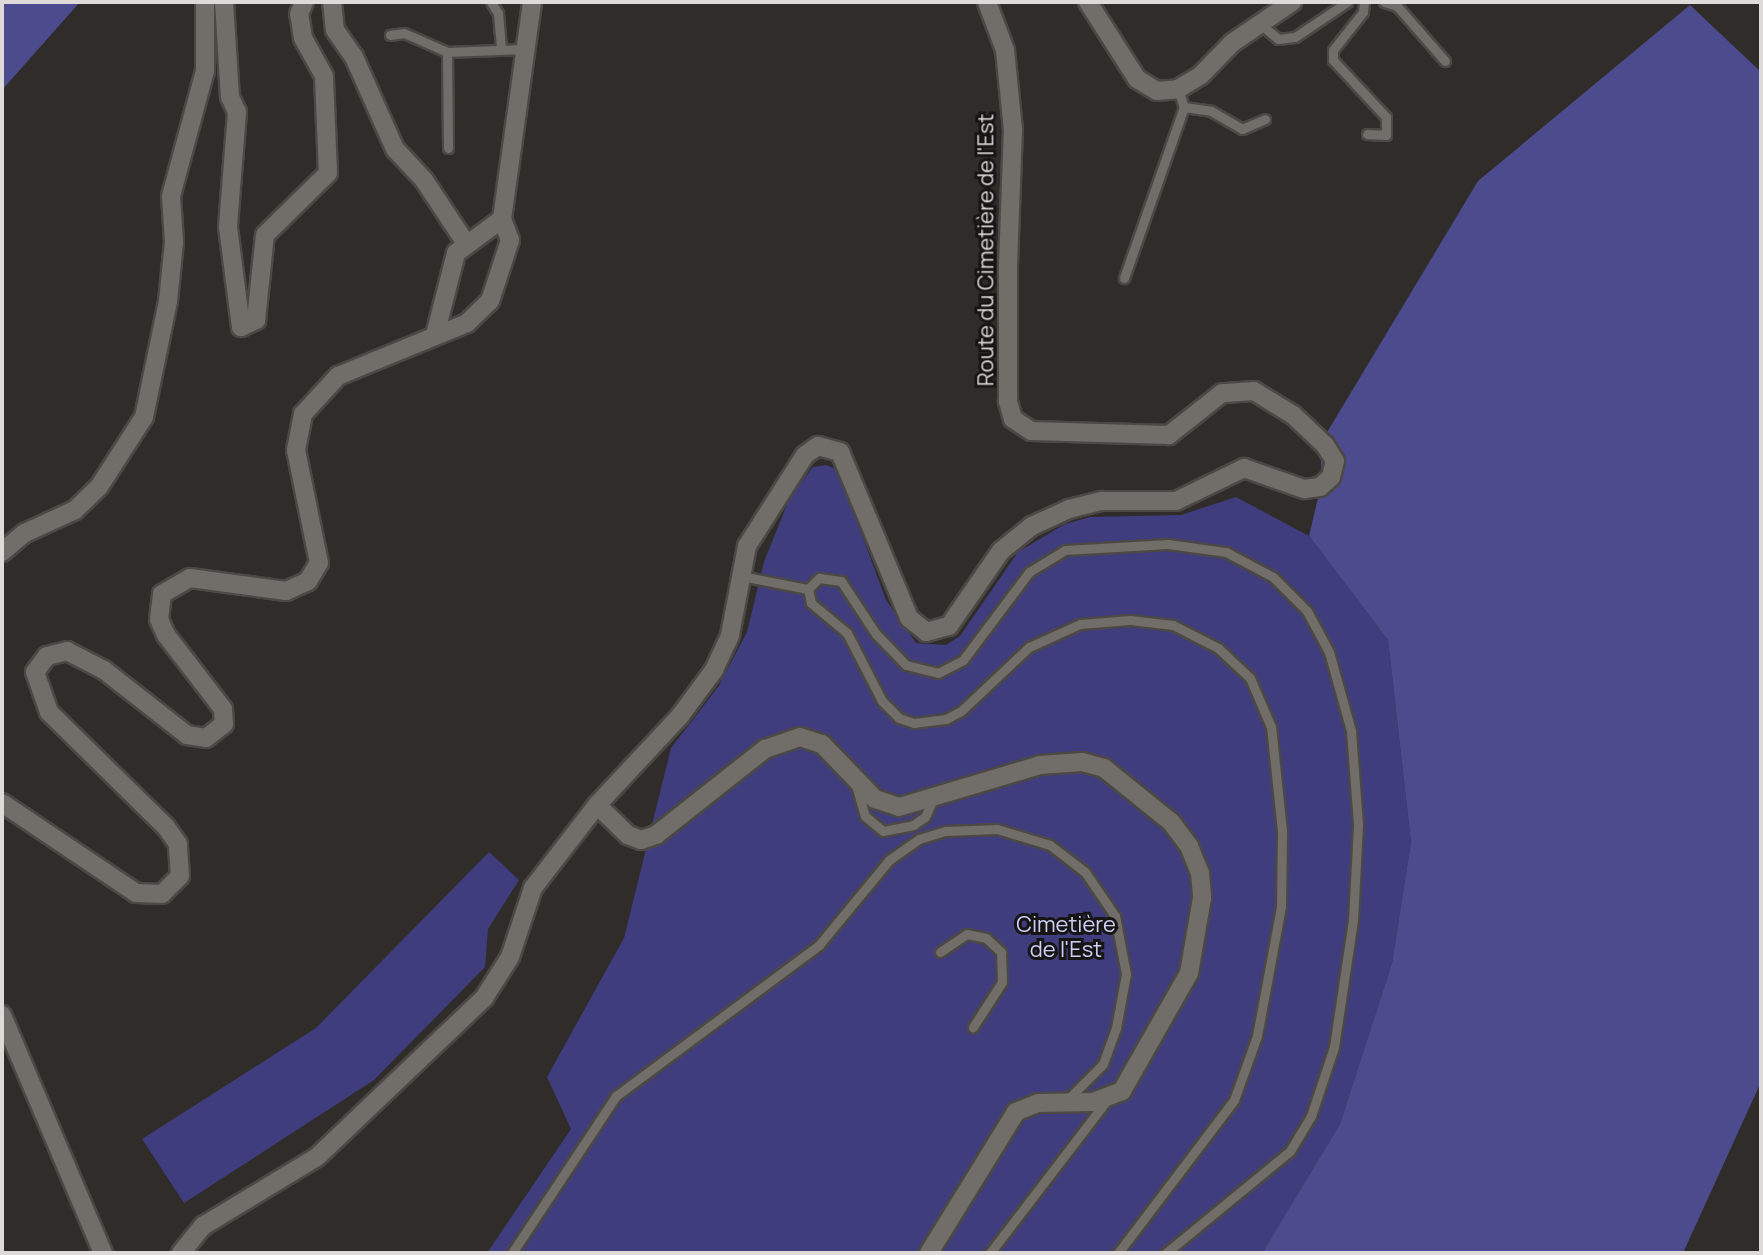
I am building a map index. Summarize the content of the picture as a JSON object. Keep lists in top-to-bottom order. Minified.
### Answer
{"streets":{"street":["Route du Cimetière de l'Est"]},"parks":["Cimetière de l'Est"]}
